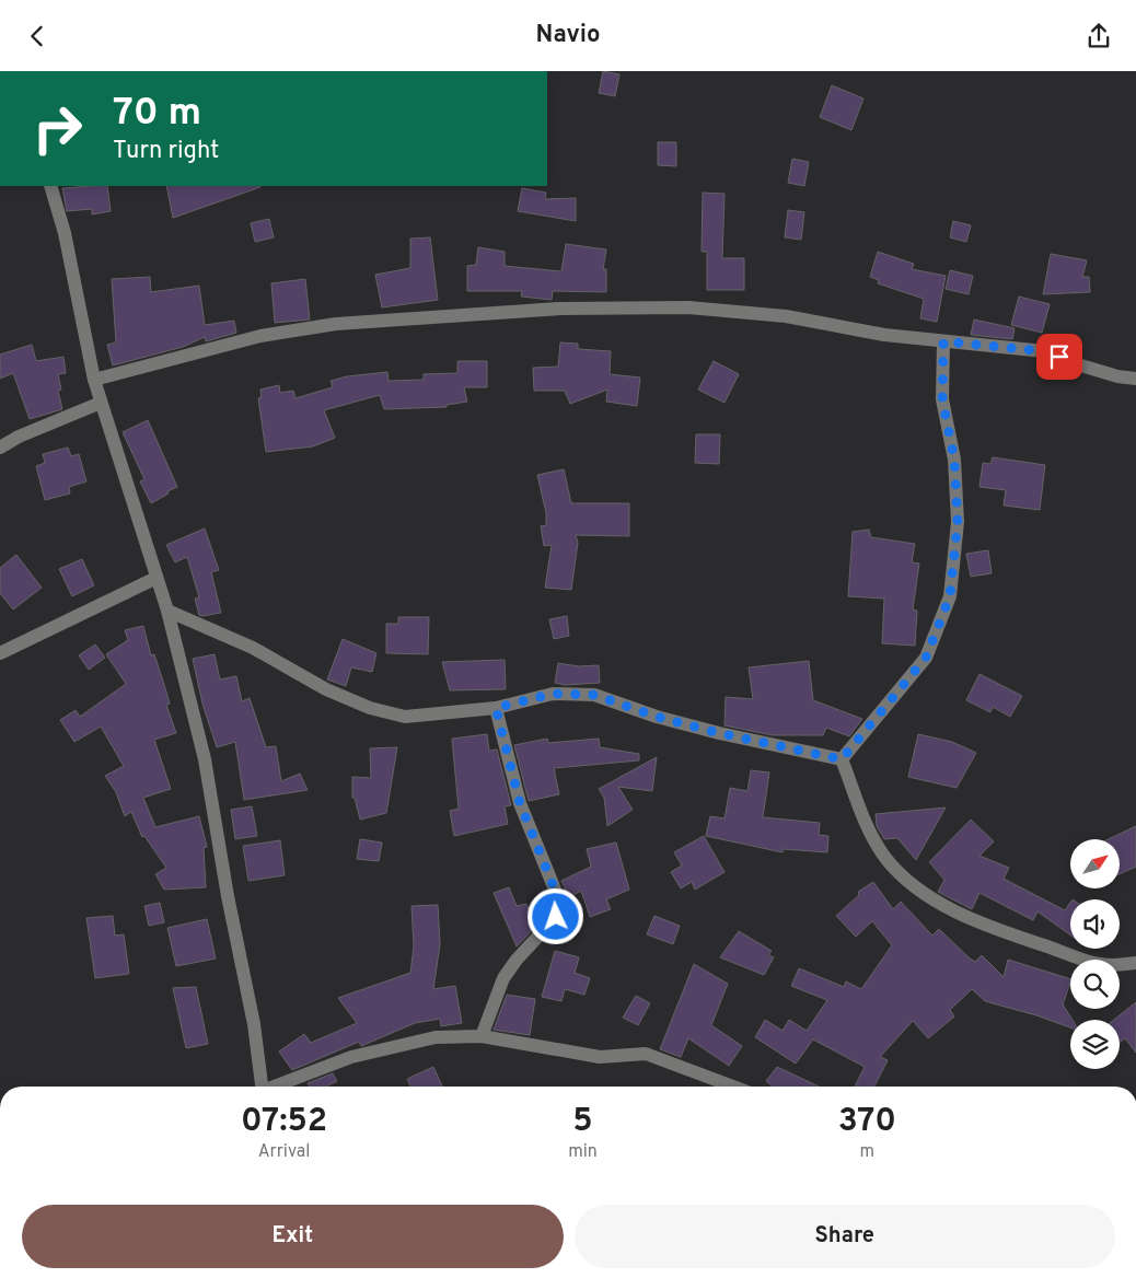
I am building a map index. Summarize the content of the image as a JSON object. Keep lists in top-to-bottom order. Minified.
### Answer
{"north":"top right","page":{"header":"Navio","turn":["70 m","Turn right"],"eta":["07:52","Arrival","5","min","370","m"],"buttons":["Exit","Share"]}}
